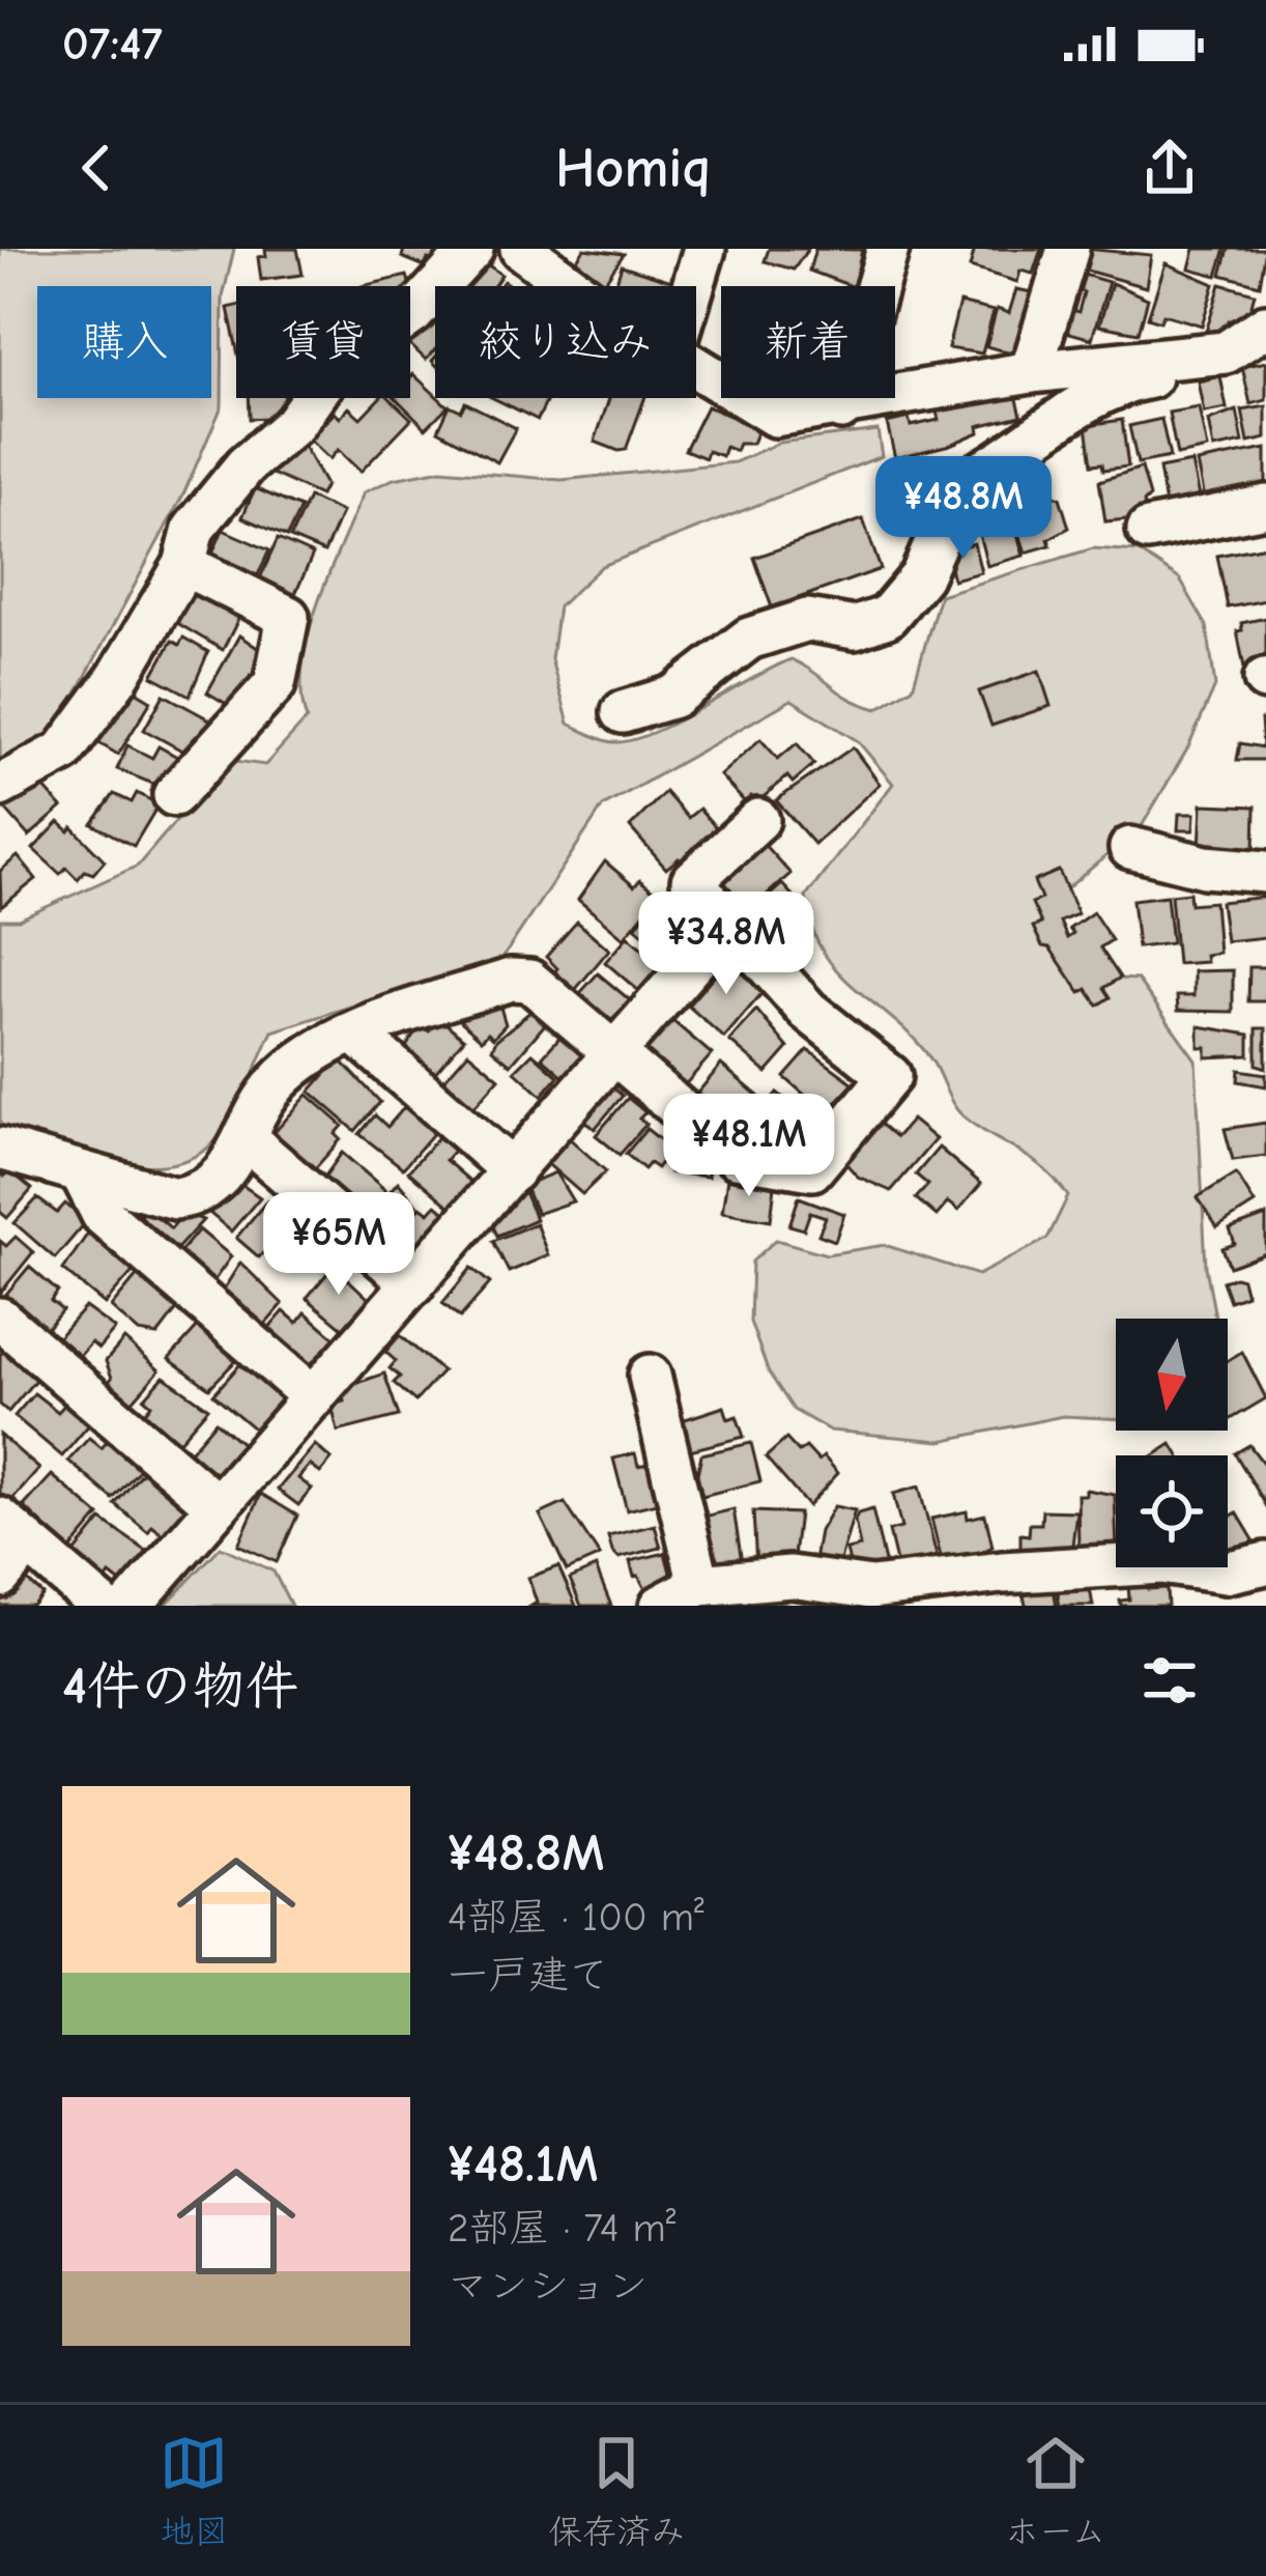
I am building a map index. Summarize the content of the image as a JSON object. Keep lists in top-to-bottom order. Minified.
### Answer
{"north":"bottom","page":{"status":"07:47","header":"Homiq","chip":["購入","賃貸","絞り込み","新着"],"price":["¥48.8M","¥34.8M","¥48.1M","¥65M"],"heading":"4件の物件","list":[{"name":"¥48.8M","note":"4部屋 · 100 m² · 一戸建て"},{"name":"¥48.1M","note":"2部屋 · 74 m² · マンション"}],"tabs":["地図","保存済み","ホーム"]}}
